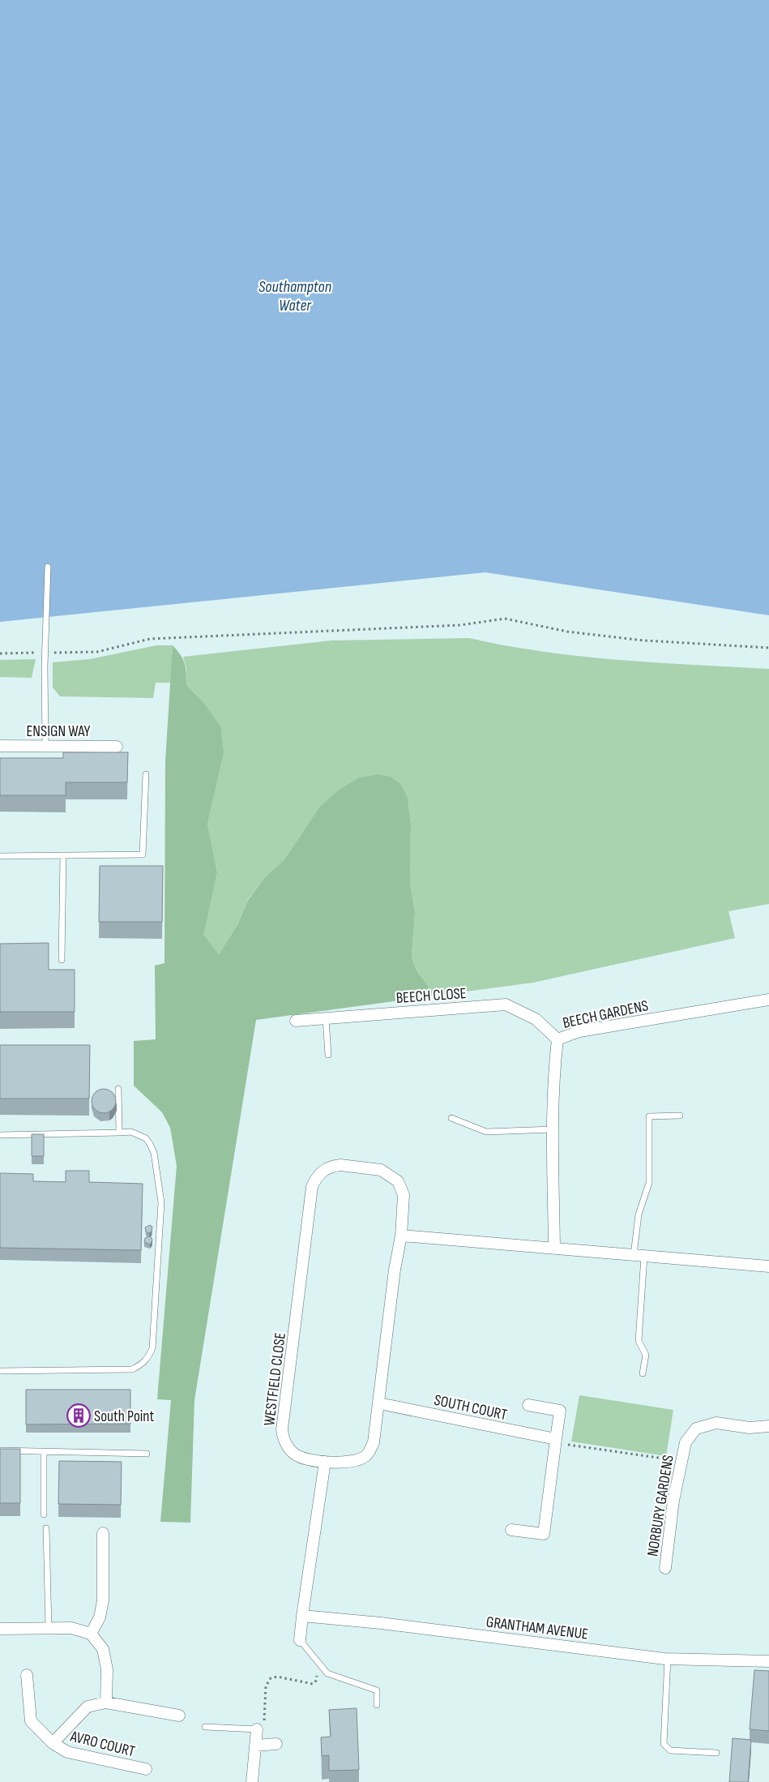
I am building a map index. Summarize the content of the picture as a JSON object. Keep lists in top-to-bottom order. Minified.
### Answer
{"streets":{"street":["ENSIGN WAY","BEECH CLOSE","BEECH GARDENS","WESTFIELD CLOSE","SOUTH COURT","NORBURY GARDENS","GRANTHAM AVENUE","AVRO COURT"]},"crossings":[["BEECH CLOSE","BEECH GARDENS"],["WESTFIELD CLOSE","SOUTH COURT"]],"water":["Southampton Water"],"places":{"building":["South Point"]}}
